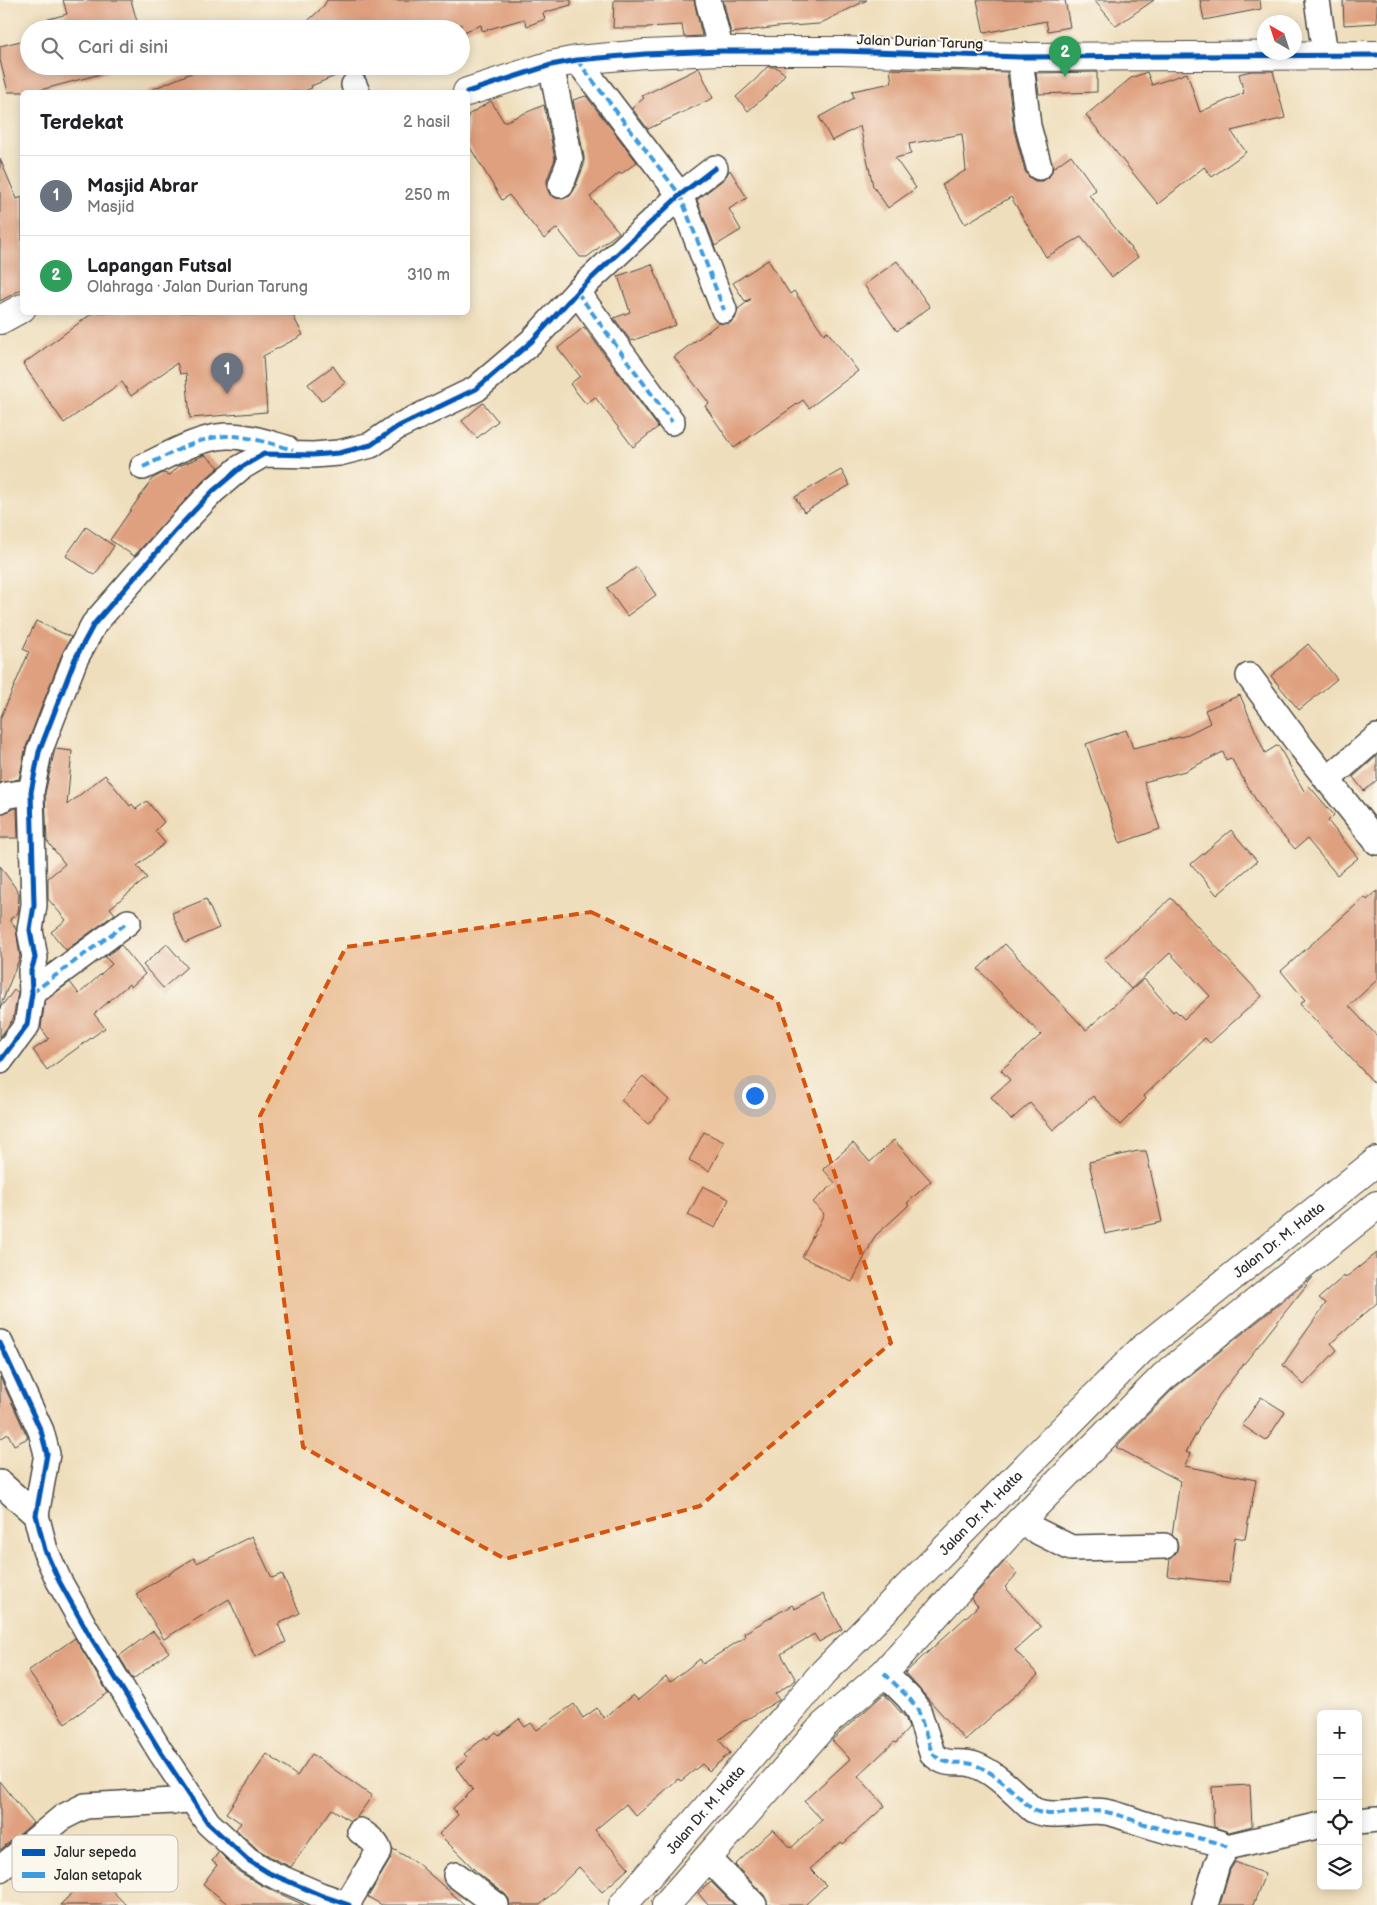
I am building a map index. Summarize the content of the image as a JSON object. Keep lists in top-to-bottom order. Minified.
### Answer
{"streets":{"main road":["Jalan Durian Tarung","Jalan Dr. M. Hatta"]},"legend":["Jalur sepeda","Jalan setapak"],"north":"top left","page":{"search":"Cari di sini","pins":["2","1"],"heading":["Terdekat","2 hasil"],"list":[{"mark":"1","name":"Masjid Abrar","note":"Masjid","value":"250 m"},{"mark":"2","name":"Lapangan Futsal","note":"Olahraga · Jalan Durian Tarung","value":"310 m"}],"map_buttons":["+","−"]}}
